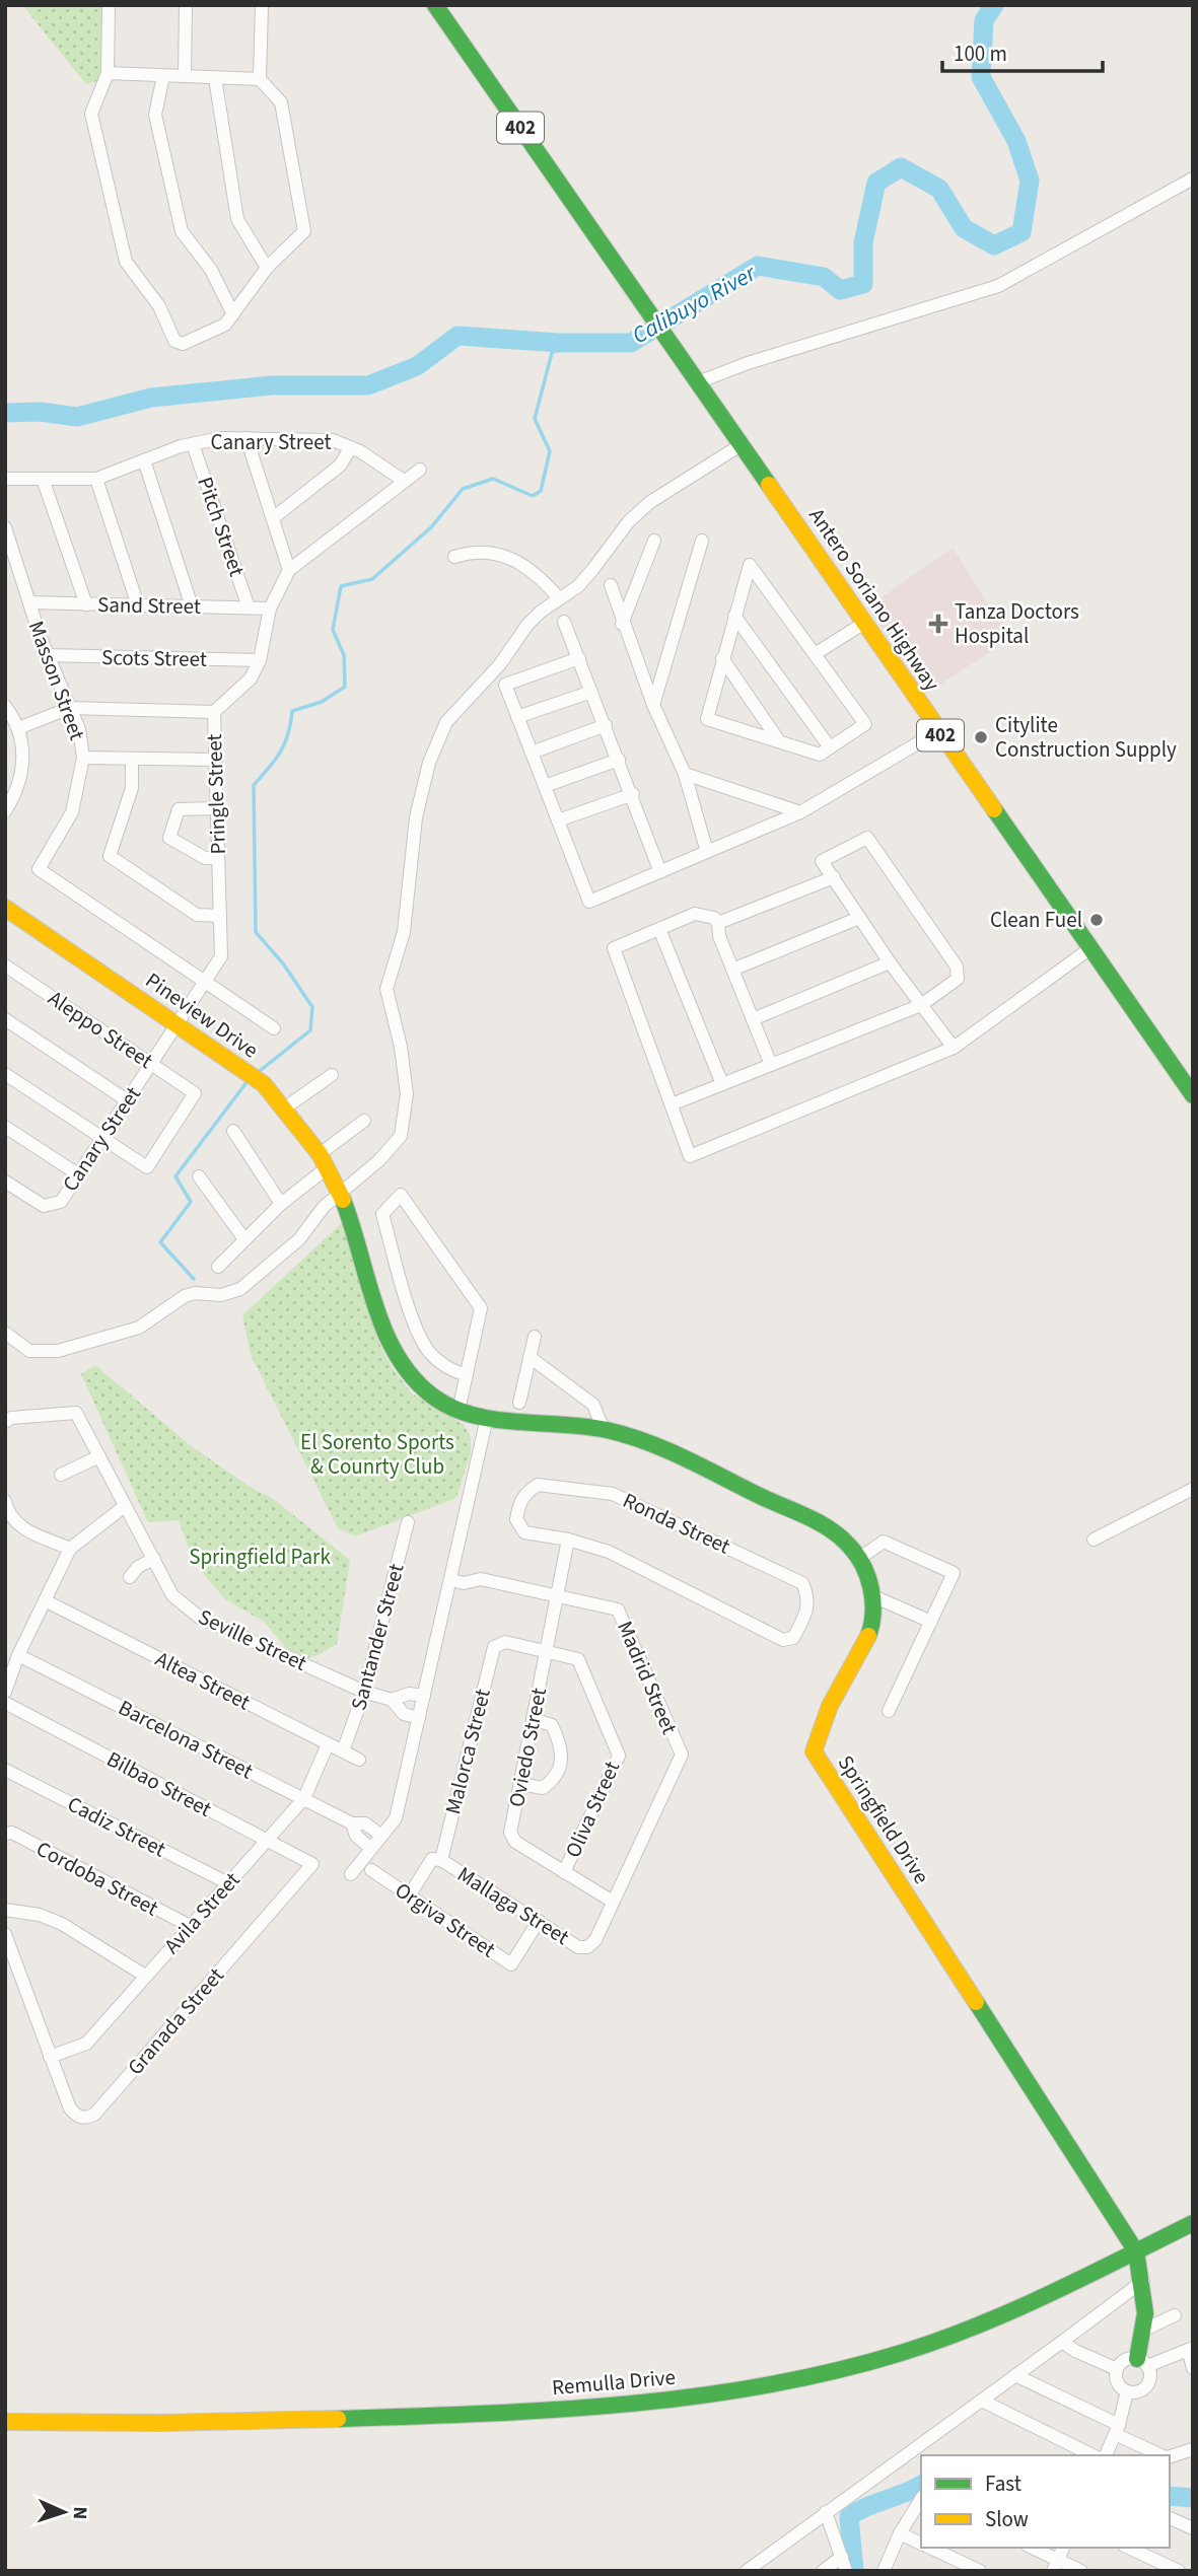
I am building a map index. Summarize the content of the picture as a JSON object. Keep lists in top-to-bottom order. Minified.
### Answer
{"streets":{"main road":["402","Antero Soriano Highway","Pineview Drive","Springfield Drive","Remulla Drive"],"street":["Canary Street","Pitch Street","Sand Street","Scots Street","Masson Street","Pringle Street","Aleppo Street","Ronda Street","Santander Street","Seville Street","Madrid Street","Altea Street","Barcelona Street","Oviedo Street","Malorca Street","Bilbao Street","Oliva Street","Cadiz Street","Cordoba Street","Mallaga Street","Avila Street","Orgiva Street","Granada Street"]},"crossings":[["Canary Street","Pitch Street"],["Canary Street","Pringle Street"],["Canary Street","Pineview Drive"],["Canary Street","Aleppo Street"],["Pitch Street","Sand Street"],["Sand Street","Masson Street"],["Sand Street","Pringle Street"],["Scots Street","Masson Street"],["Scots Street","Pringle Street"],["Masson Street","Pringle Street"],["Pringle Street","Pineview Drive"],["Pineview Drive","Springfield Drive"],["Ronda Street","Oviedo Street"],["Santander Street","Seville Street"],["Santander Street","Altea Street"],["Madrid Street","Oviedo Street"],["Madrid Street","Mallaga Street"],["Altea Street","Avila Street"],["Barcelona Street","Avila Street"],["Oviedo Street","Malorca Street"],["Oviedo Street","Oliva Street"],["Malorca Street","Oliva Street"],["Malorca Street","Mallaga Street"],["Bilbao Street","Avila Street"],["Bilbao Street","Granada Street"],["Springfield Drive","Remulla Drive"],["Cadiz Street","Avila Street"],["Cordoba Street","Avila Street"],["Mallaga Street","Orgiva Street"],["Avila Street","Granada Street"]],"water":["Calibuyo River"],"parks":["El Sorento Sports & Counrty Club","Springfield Park"],"places":{"health":["Tanza Doctors Hospital"],"other":["Citylite Construction Supply","Clean Fuel"]},"legend":["Fast","Slow"],"scale_bar":"100 m","north":"right"}
